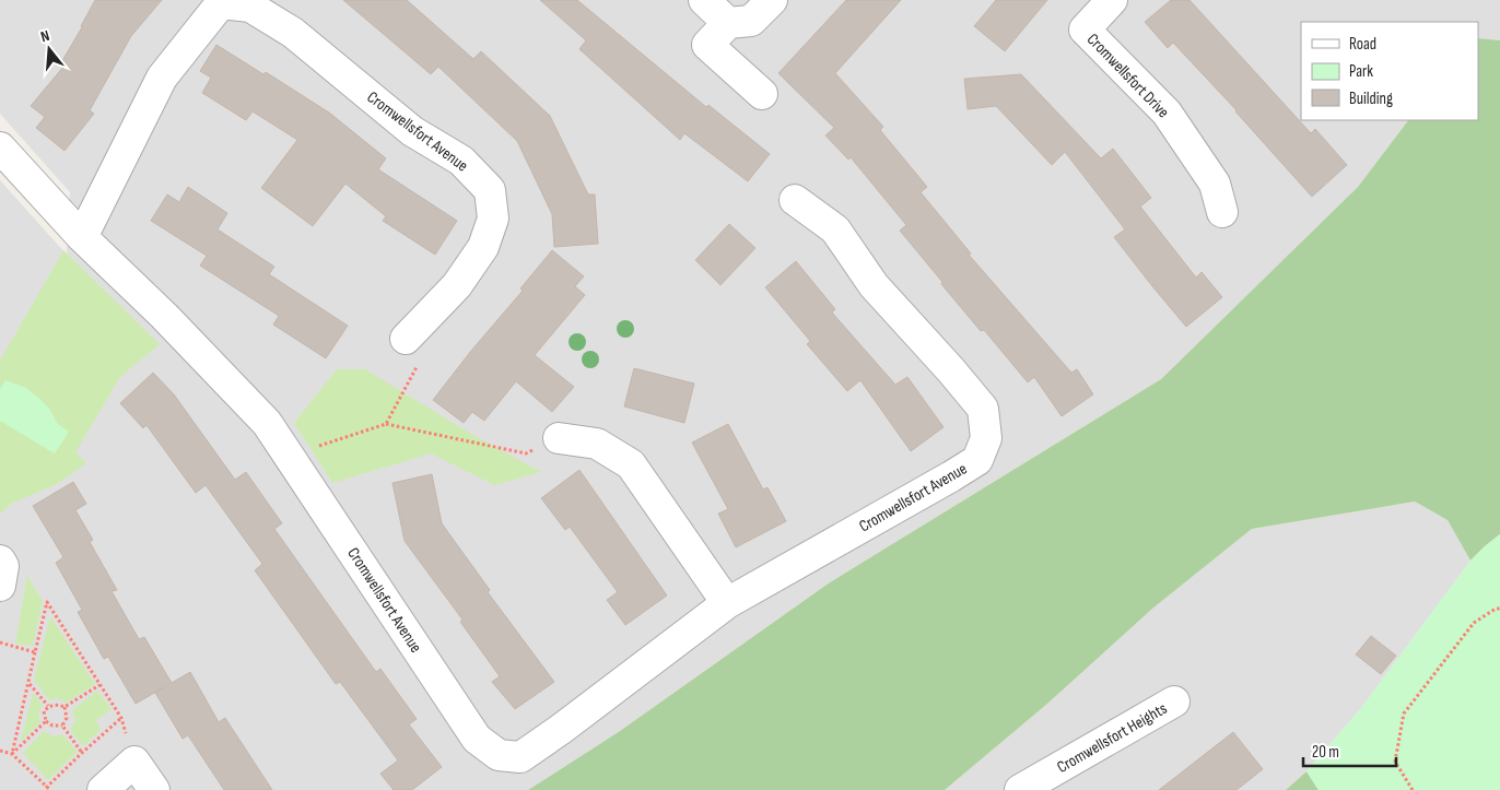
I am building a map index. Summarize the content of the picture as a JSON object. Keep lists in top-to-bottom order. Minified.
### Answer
{"streets":{"street":["Cromwellsfort Drive","Cromwellsfort Avenue","Cromwellsfort Heights"]},"legend":["Road","Park","Building"],"scale_bar":"20 m","north":"top"}
